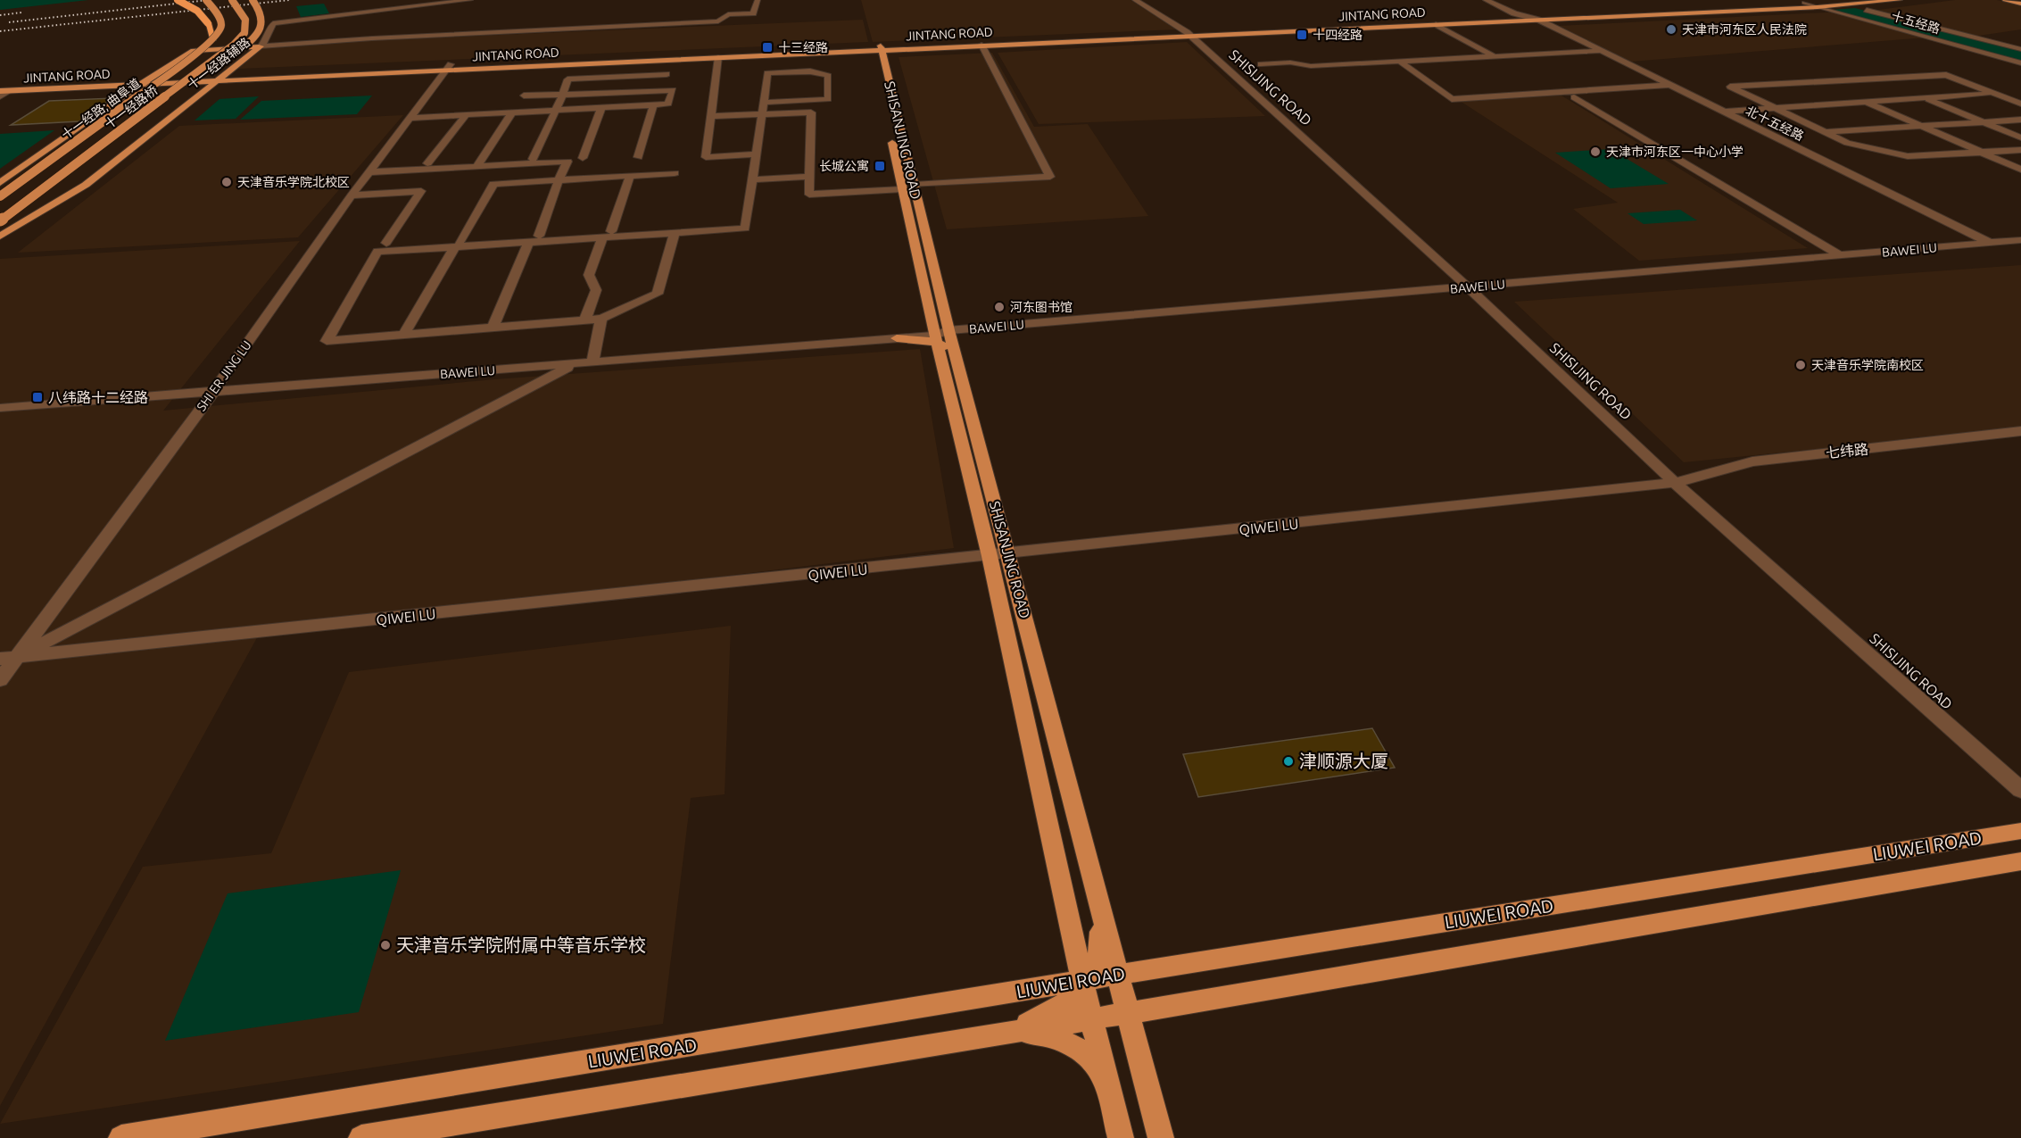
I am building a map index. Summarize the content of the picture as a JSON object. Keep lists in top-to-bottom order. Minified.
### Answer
{"streets":{"main road":["JINTANG ROAD","十一经路辅路","十一经路桥","十一经路; 曲阜道","SHISANJING ROAD","LIUWEI ROAD"],"street":["十五经路","SHISIJING ROAD","北十五经路","BAWEI LU","SHI ER JING LU","七纬路","QIWEI LU"]},"crossings":[["JINTANG ROAD","十五经路"],["JINTANG ROAD","十一经路辅路"],["JINTANG ROAD","SHISIJING ROAD"],["JINTANG ROAD","北十五经路"],["JINTANG ROAD","SHISANJING ROAD"],["JINTANG ROAD","SHI ER JING LU"],["SHISIJING ROAD","BAWEI LU"],["SHISIJING ROAD","七纬路"],["SHISIJING ROAD","QIWEI LU"],["北十五经路","BAWEI LU"],["SHISANJING ROAD","BAWEI LU"],["SHISANJING ROAD","QIWEI LU"],["SHISANJING ROAD","LIUWEI ROAD"],["BAWEI LU","SHI ER JING LU"],["SHI ER JING LU","QIWEI LU"],["七纬路","QIWEI LU"]],"places":{"other":["天津市河东区人民法院","天津市河东区一中心小学","天津音乐学院北校区","河东图书馆","天津音乐学院南校区","津顺源大厦","天津音乐学院附属中等音乐学校"],"transit":["十四经路","十三经路","长城公寓","八纬路十二经路"]}}
